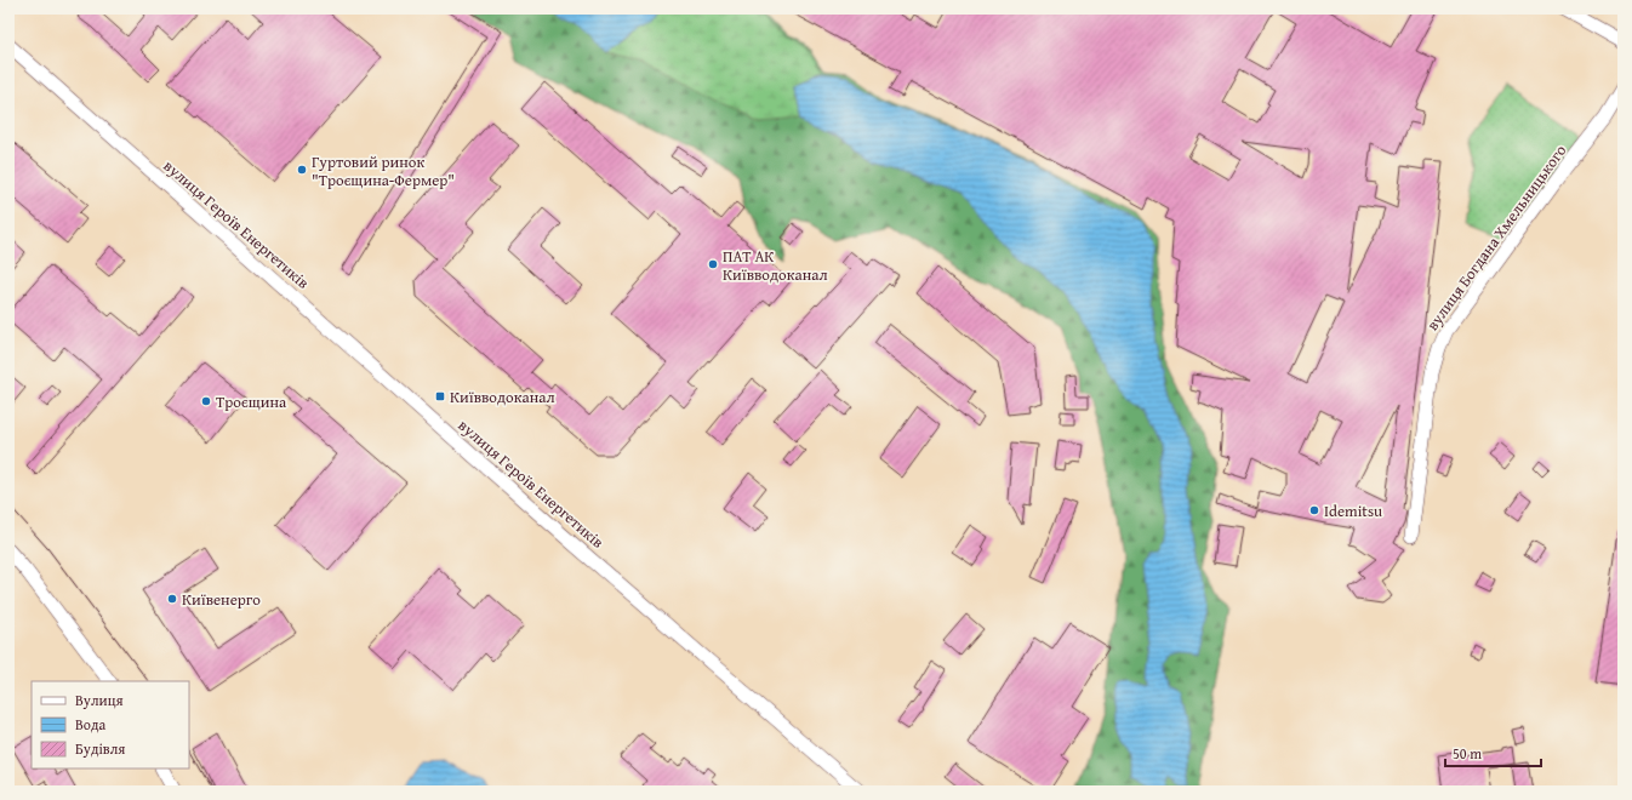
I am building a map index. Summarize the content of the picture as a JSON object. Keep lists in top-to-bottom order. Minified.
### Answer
{"streets":{"street":["вулиця Героїв Енергетиків","вулиця Богдана Хмельницького"]},"places":{"other":["Гуртовий ринок \"Троєщина-Фермер\"","ПАТ АК Київводоканал","Троєщина","Idemitsu","Київенерго"],"transit":["Київводоканал"]},"legend":["Вулиця","Вода","Будівля"],"scale_bar":"50 m"}
